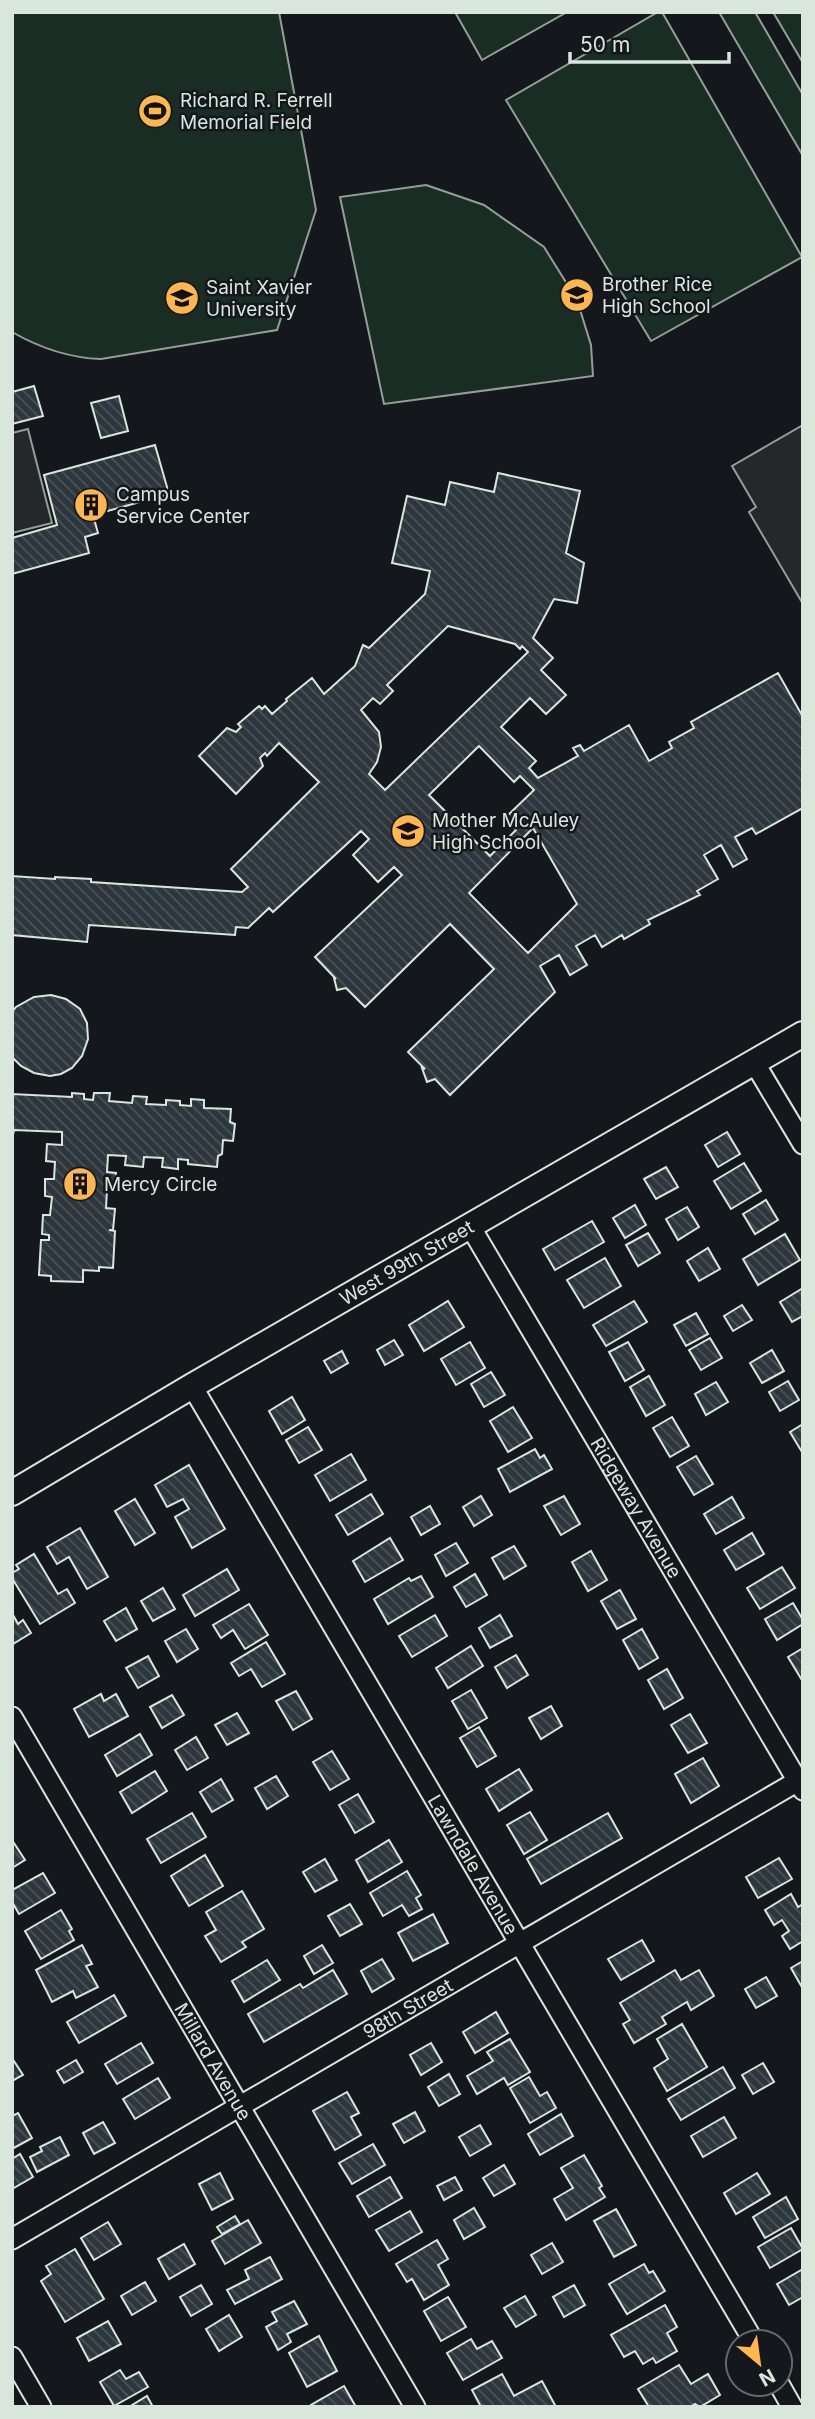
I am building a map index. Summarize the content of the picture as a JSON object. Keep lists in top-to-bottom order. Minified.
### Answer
{"streets":{"street":["West 99th Street","Ridgeway Avenue","Lawndale Avenue","98th Street","Millard Avenue"]},"crossings":[["West 99th Street","Ridgeway Avenue"],["West 99th Street","Lawndale Avenue"],["Ridgeway Avenue","98th Street"],["Lawndale Avenue","98th Street"],["98th Street","Millard Avenue"]],"places":{"sports":["Richard R. Ferrell Memorial Field"],"school or university":["Brother Rice High School","Saint Xavier University","Mother McAuley High School"],"building":["Campus Service Center","Mercy Circle"]},"scale_bar":"50 m","north":"bottom right"}
